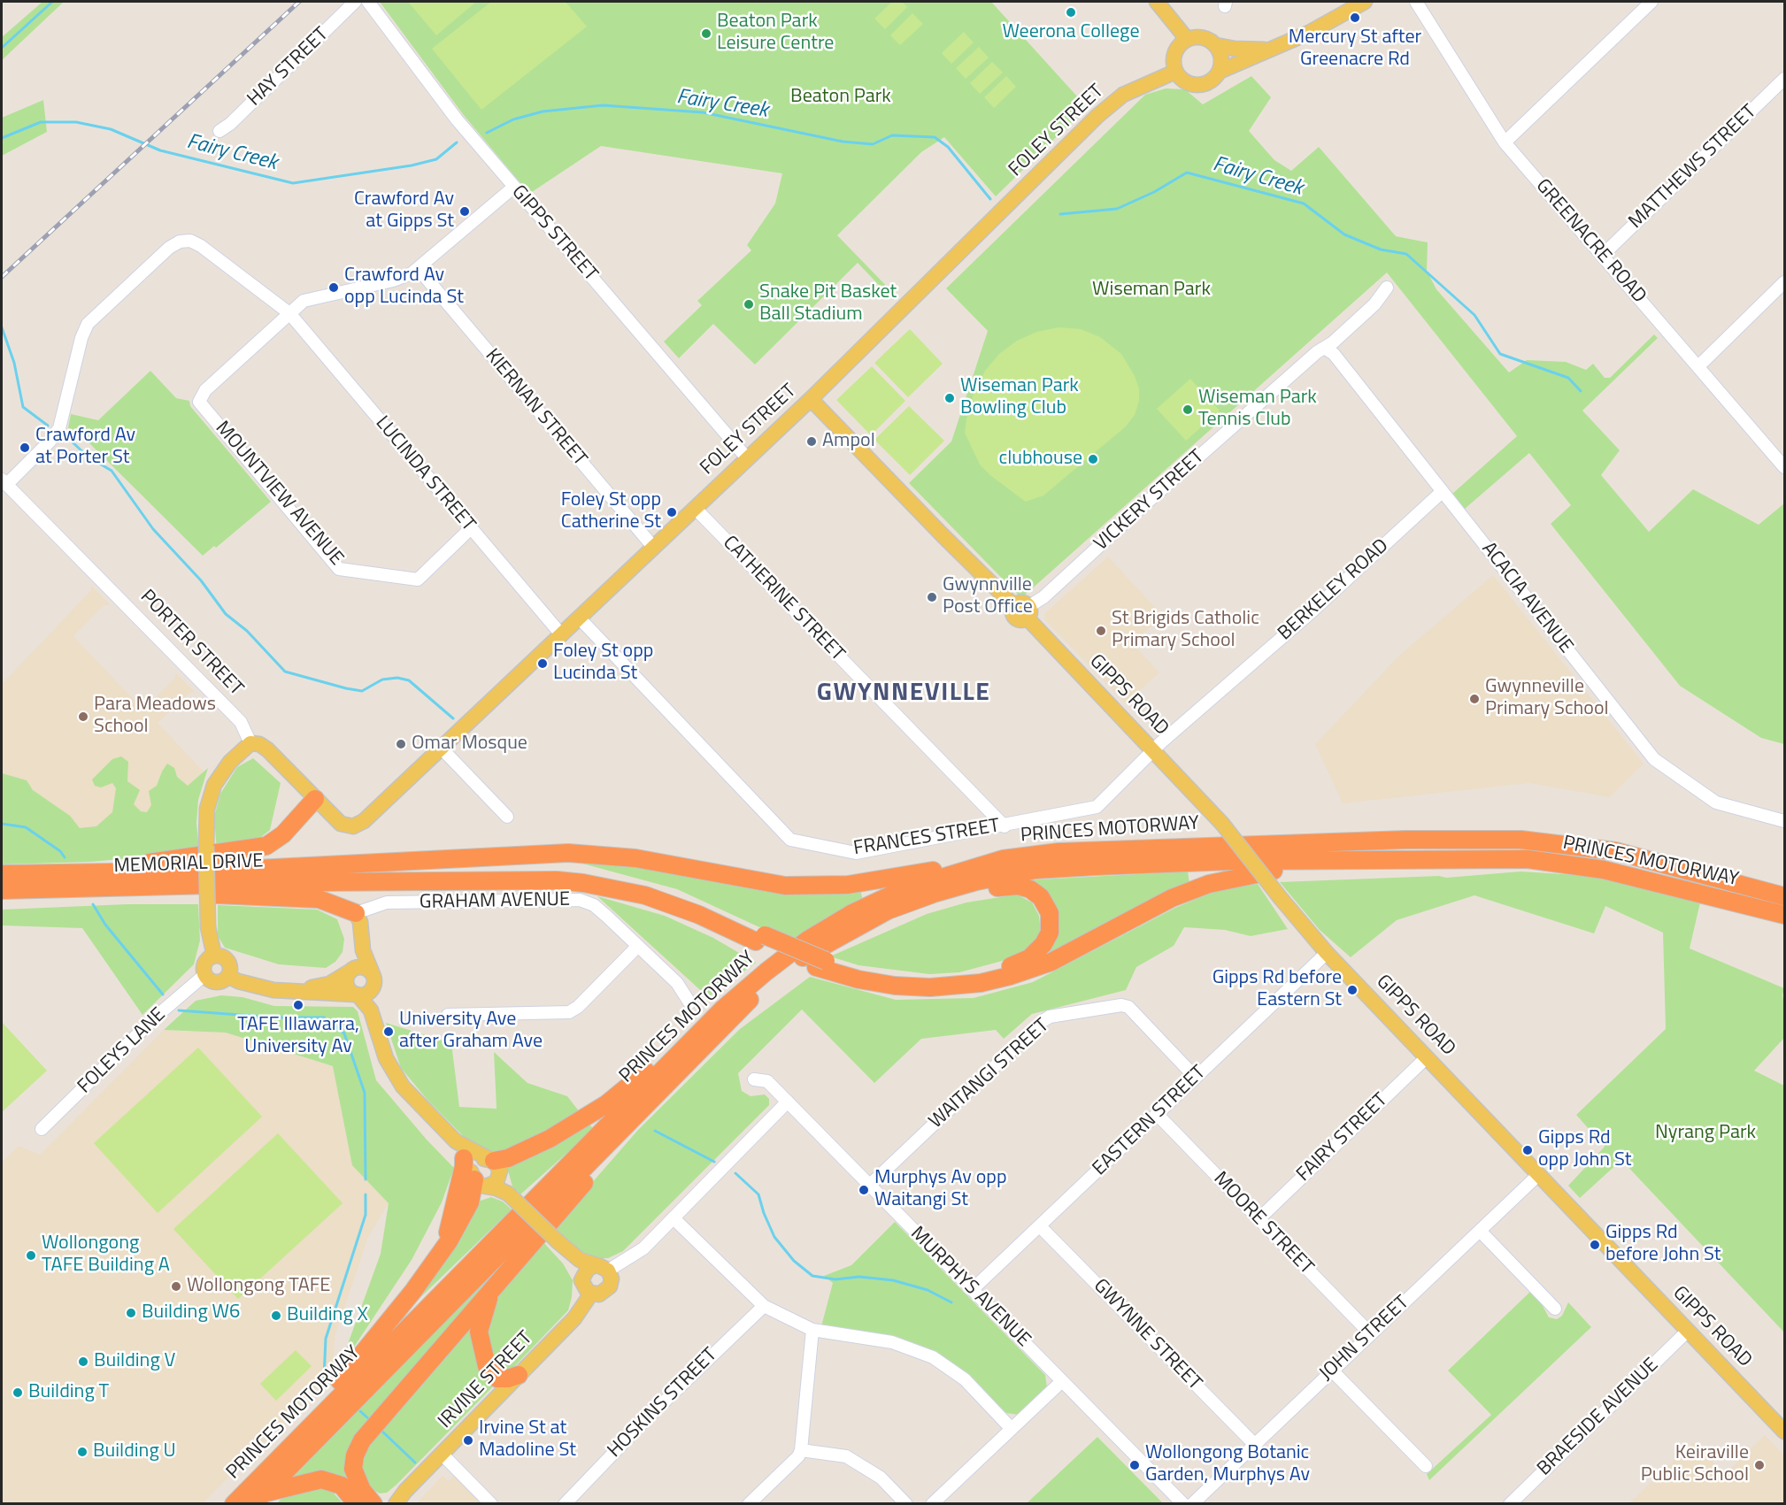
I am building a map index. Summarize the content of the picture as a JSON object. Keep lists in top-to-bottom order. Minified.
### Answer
{"streets":{"highway":["PRINCES MOTORWAY","MEMORIAL DRIVE"],"main road":["FOLEY STREET","GIPPS ROAD","IRVINE STREET"],"street":["HAY STREET","MATTHEWS STREET","GIPPS STREET","GREENACRE ROAD","KIERNAN STREET","LUCINDA STREET","MOUNTVIEW AVENUE","VICKERY STREET","BERKELEY ROAD","ACACIA AVENUE","CATHERINE STREET","PORTER STREET","FRANCES STREET","GRAHAM AVENUE","FOLEYS LANE","WAITANGI STREET","EASTERN STREET","FAIRY STREET","MOORE STREET","MURPHYS AVENUE","GWYNNE STREET","JOHN STREET","HOSKINS STREET","BRAESIDE AVENUE"]},"crossings":[["FOLEY STREET","GIPPS STREET"],["FOLEY STREET","KIERNAN STREET"],["FOLEY STREET","LUCINDA STREET"],["FOLEY STREET","CATHERINE STREET"],["FOLEY STREET","GIPPS ROAD"],["FOLEY STREET","FRANCES STREET"],["MATTHEWS STREET","GREENACRE ROAD"],["LUCINDA STREET","MOUNTVIEW AVENUE"],["LUCINDA STREET","PORTER STREET"],["VICKERY STREET","ACACIA AVENUE"],["VICKERY STREET","GIPPS ROAD"],["BERKELEY ROAD","ACACIA AVENUE"],["BERKELEY ROAD","GIPPS ROAD"],["BERKELEY ROAD","FRANCES STREET"],["CATHERINE STREET","FRANCES STREET"],["GIPPS ROAD","FRANCES STREET"],["GIPPS ROAD","EASTERN STREET"],["GIPPS ROAD","FAIRY STREET"],["GIPPS ROAD","JOHN STREET"],["GIPPS ROAD","BRAESIDE AVENUE"],["WAITANGI STREET","EASTERN STREET"],["WAITANGI STREET","MURPHYS AVENUE"],["EASTERN STREET","MOORE STREET"],["EASTERN STREET","MURPHYS AVENUE"],["EASTERN STREET","GWYNNE STREET"],["FAIRY STREET","MOORE STREET"],["MOORE STREET","JOHN STREET"],["GWYNNE STREET","JOHN STREET"]],"districts":["GWYNNEVILLE"],"water":["Fairy Creek"],"parks":["Beaton Park","Wiseman Park","Nyrang Park"],"places":["Weerona College","Mercury St after Greenacre Rd","Beaton Park Leisure Centre","Crawford Av at Gipps St","Crawford Av opp Lucinda St","Snake Pit Basket Ball Stadium","Wiseman Park Bowling Club","Wiseman Park Tennis Club","Ampol","Crawford Av at Porter St","clubhouse","Foley St opp Catherine St","Gwynnville Post Office","St Brigids Catholic Primary School","Foley St opp Lucinda St","Gwynneville Primary School","Para Meadows School","Omar Mosque","Gipps Rd before Eastern St","TAFE Illawarra, University Av","University Ave after Graham Ave","Gipps Rd opp John St","Murphys Av opp Waitangi St","Gipps Rd before John St","Wollongong TAFE Building A","Wollongong TAFE","Building W6","Building X","Building V","Building T","Irvine St at Madoline St","Building U","Wollongong Botanic Garden, Murphys Av","Keiraville Public School"]}
